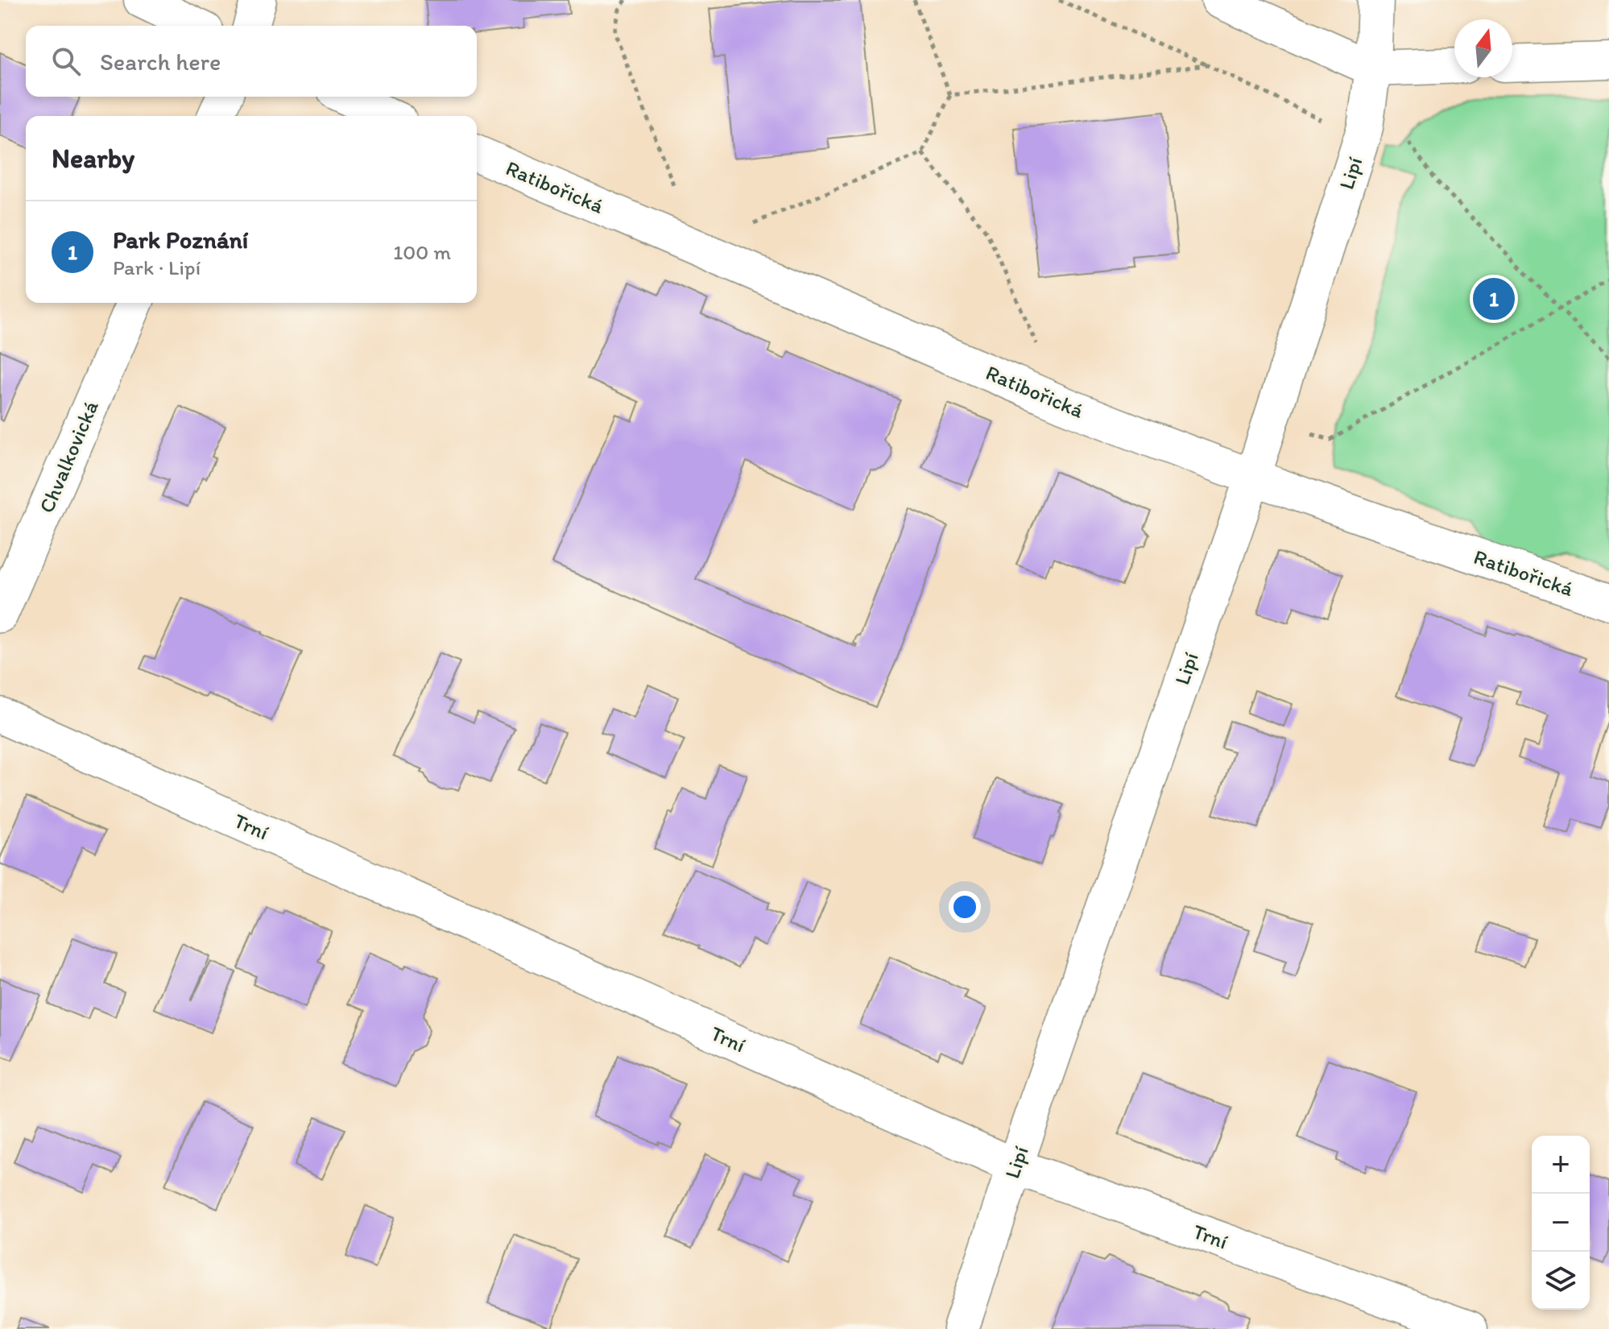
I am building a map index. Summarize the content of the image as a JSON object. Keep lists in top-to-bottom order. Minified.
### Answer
{"streets":{"street":["Lipí","Ratibořická","Chvalkovická","Trní"]},"crossings":[["Lipí","Ratibořická"],["Lipí","Trní"]],"north":"top","page":{"search":"Search here","heading":"Nearby","list":[{"mark":"1","name":"Park Poznání","note":"Park · Lipí","value":"100 m"}],"pins":"1","map_buttons":["+","−"]}}
